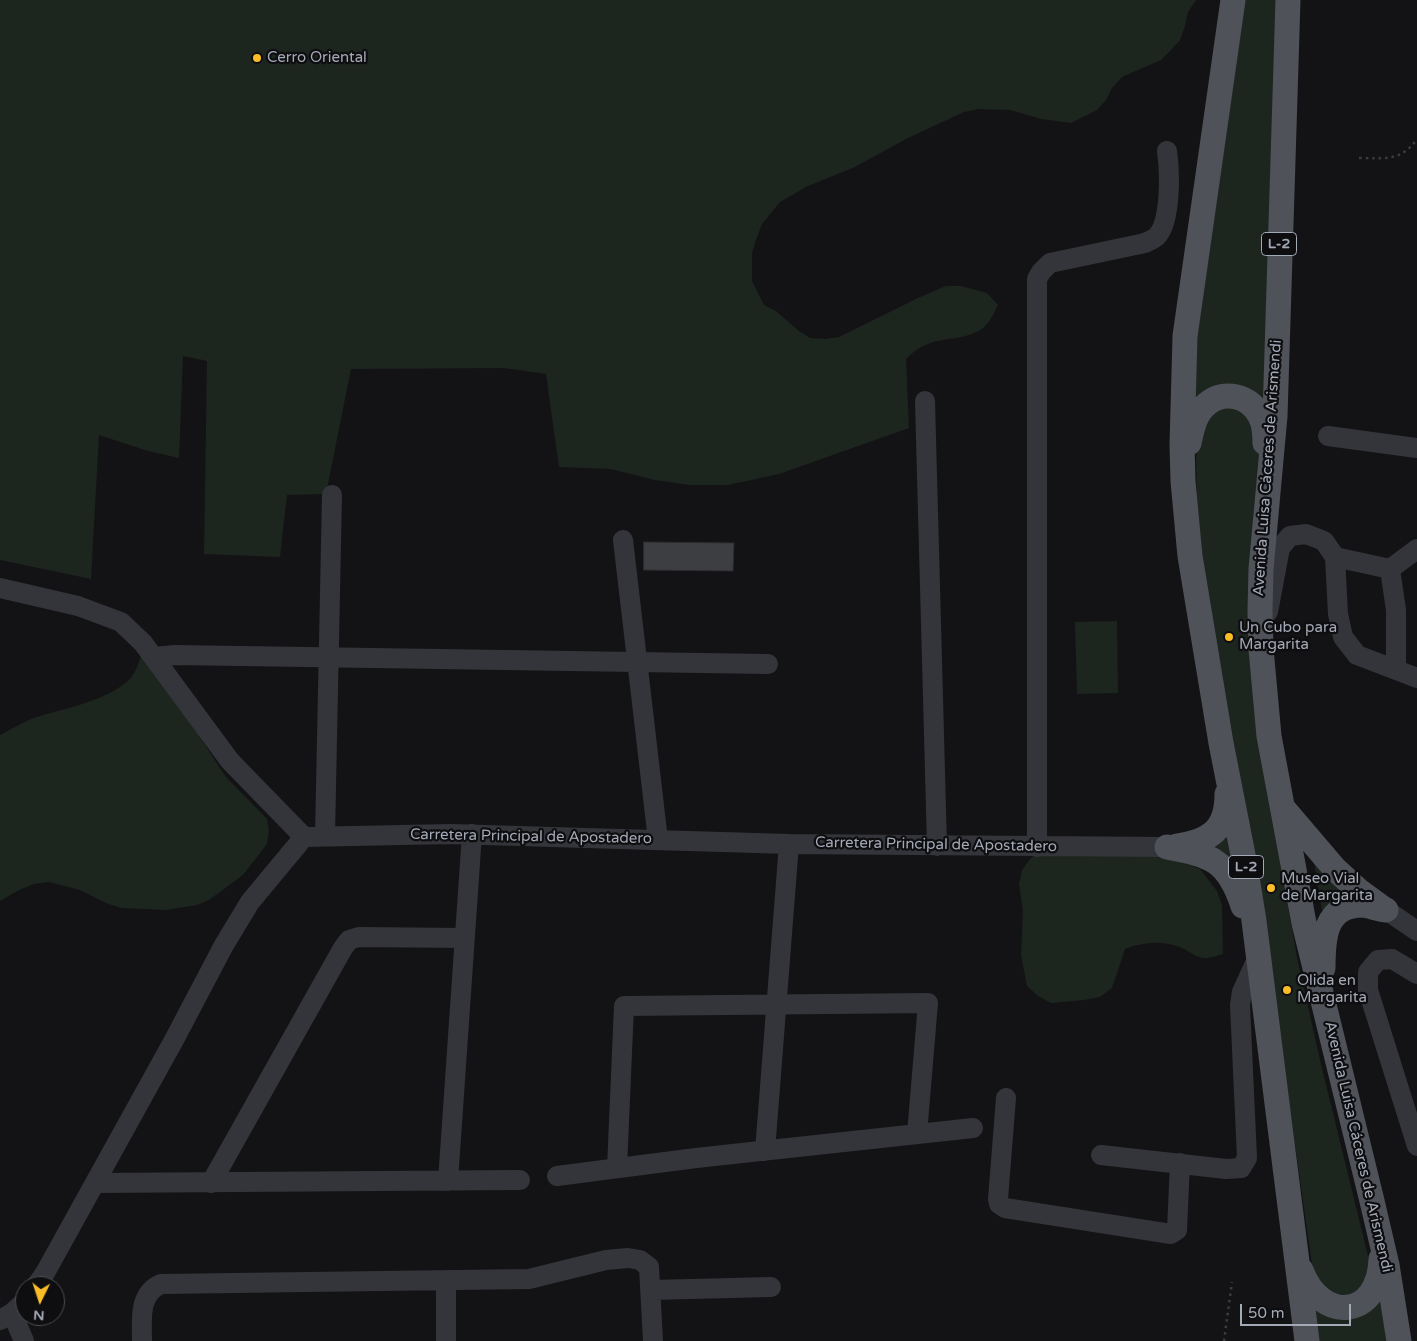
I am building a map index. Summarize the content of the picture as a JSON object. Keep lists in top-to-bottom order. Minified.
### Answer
{"streets":{"main road":["L-2","Avenida Luisa Cáceres de Arismendi"],"street":["Carretera Principal de Apostadero"]},"places":["Cerro Oriental","Un Cubo para Margarita","Museo Vial de Margarita","Olida en Margarita"],"scale_bar":"50 m","north":"bottom"}
